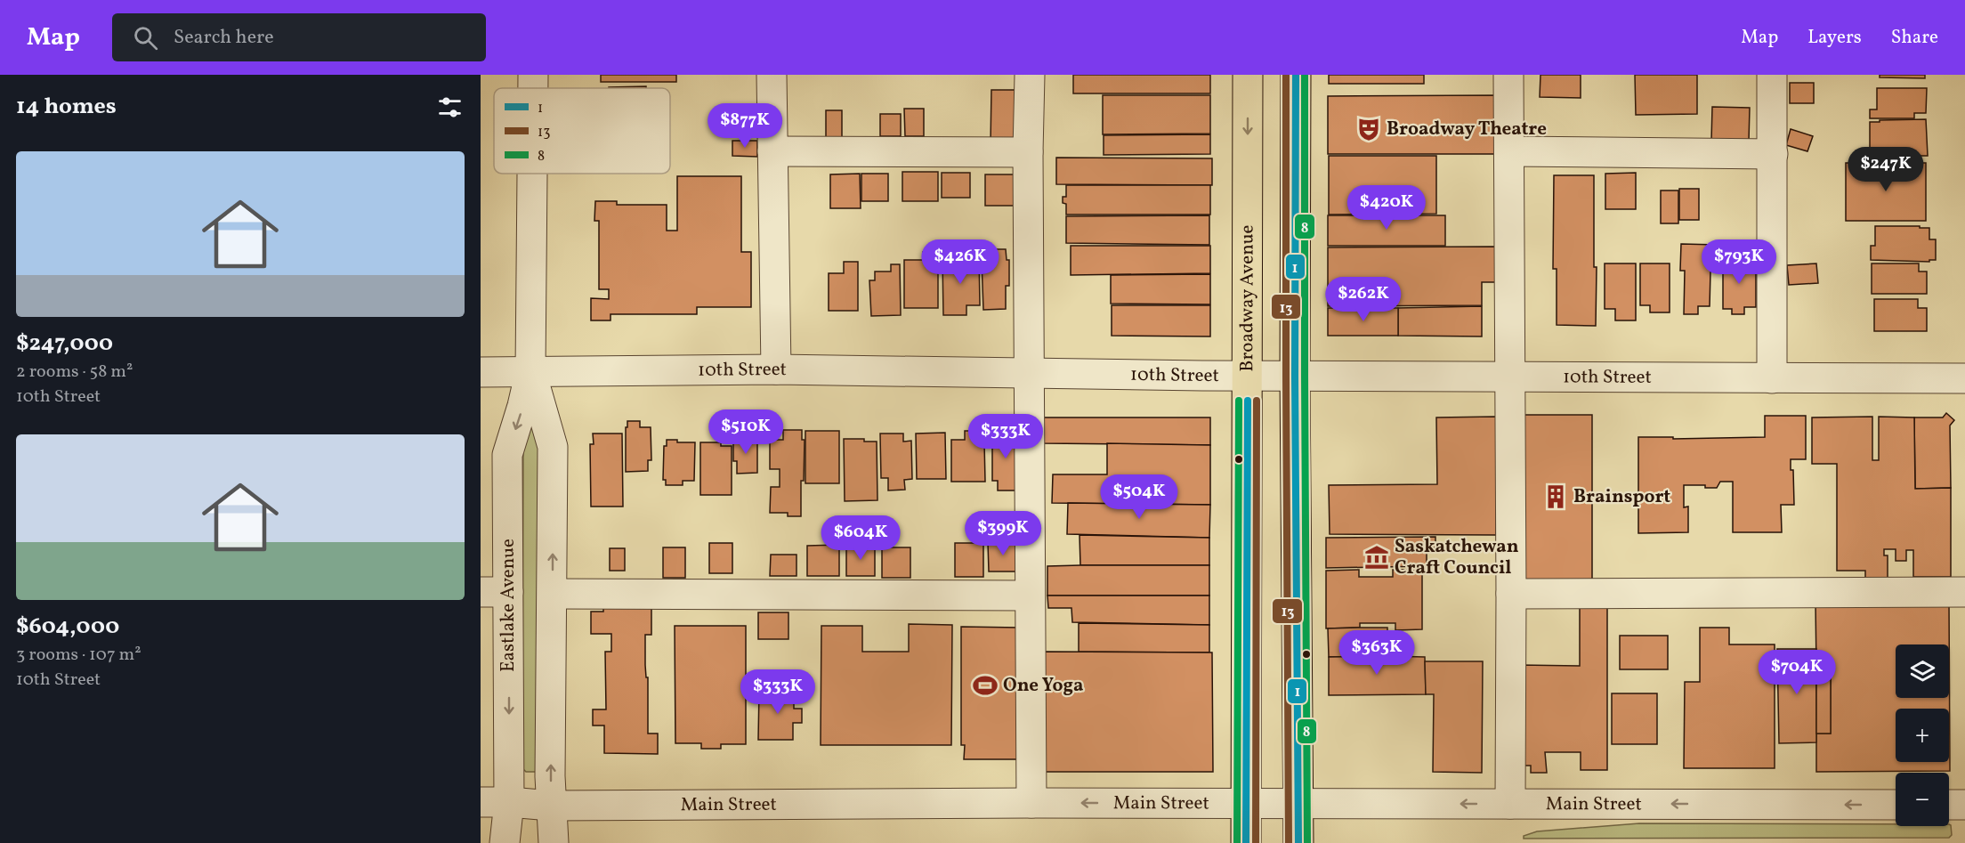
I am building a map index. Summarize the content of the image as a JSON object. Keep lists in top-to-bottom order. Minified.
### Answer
{"streets":{"main road":["Broadway Avenue"],"street":["10th Street","Eastlake Avenue","Main Street"]},"crossings":[["Broadway Avenue","10th Street"],["Broadway Avenue","Main Street"],["10th Street","Eastlake Avenue"],["Eastlake Avenue","Main Street"]],"places":{"theatre":["Broadway Theatre"],"building":["Brainsport"],"museum":["Saskatchewan Craft Council"],"sports":["One Yoga"]},"lines":["transit line 1","transit line 13","transit line 8"],"legend":["1","13","8"],"page":{"header":"Map","search":"Search here","nav":["Map","Layers","Share"],"heading":"14 homes","price":["$877K","$247K","$420K","$426K","$793K","$262K","$510K","$333K","$504K","$399K","$604K","$363K","$704K","$333K"],"list":[{"name":"$247,000","note":"2 rooms · 58 m² · 10th Street"},{"name":"$604,000","note":"3 rooms · 107 m² · 10th Street"}],"map_buttons":["+","−"]}}
